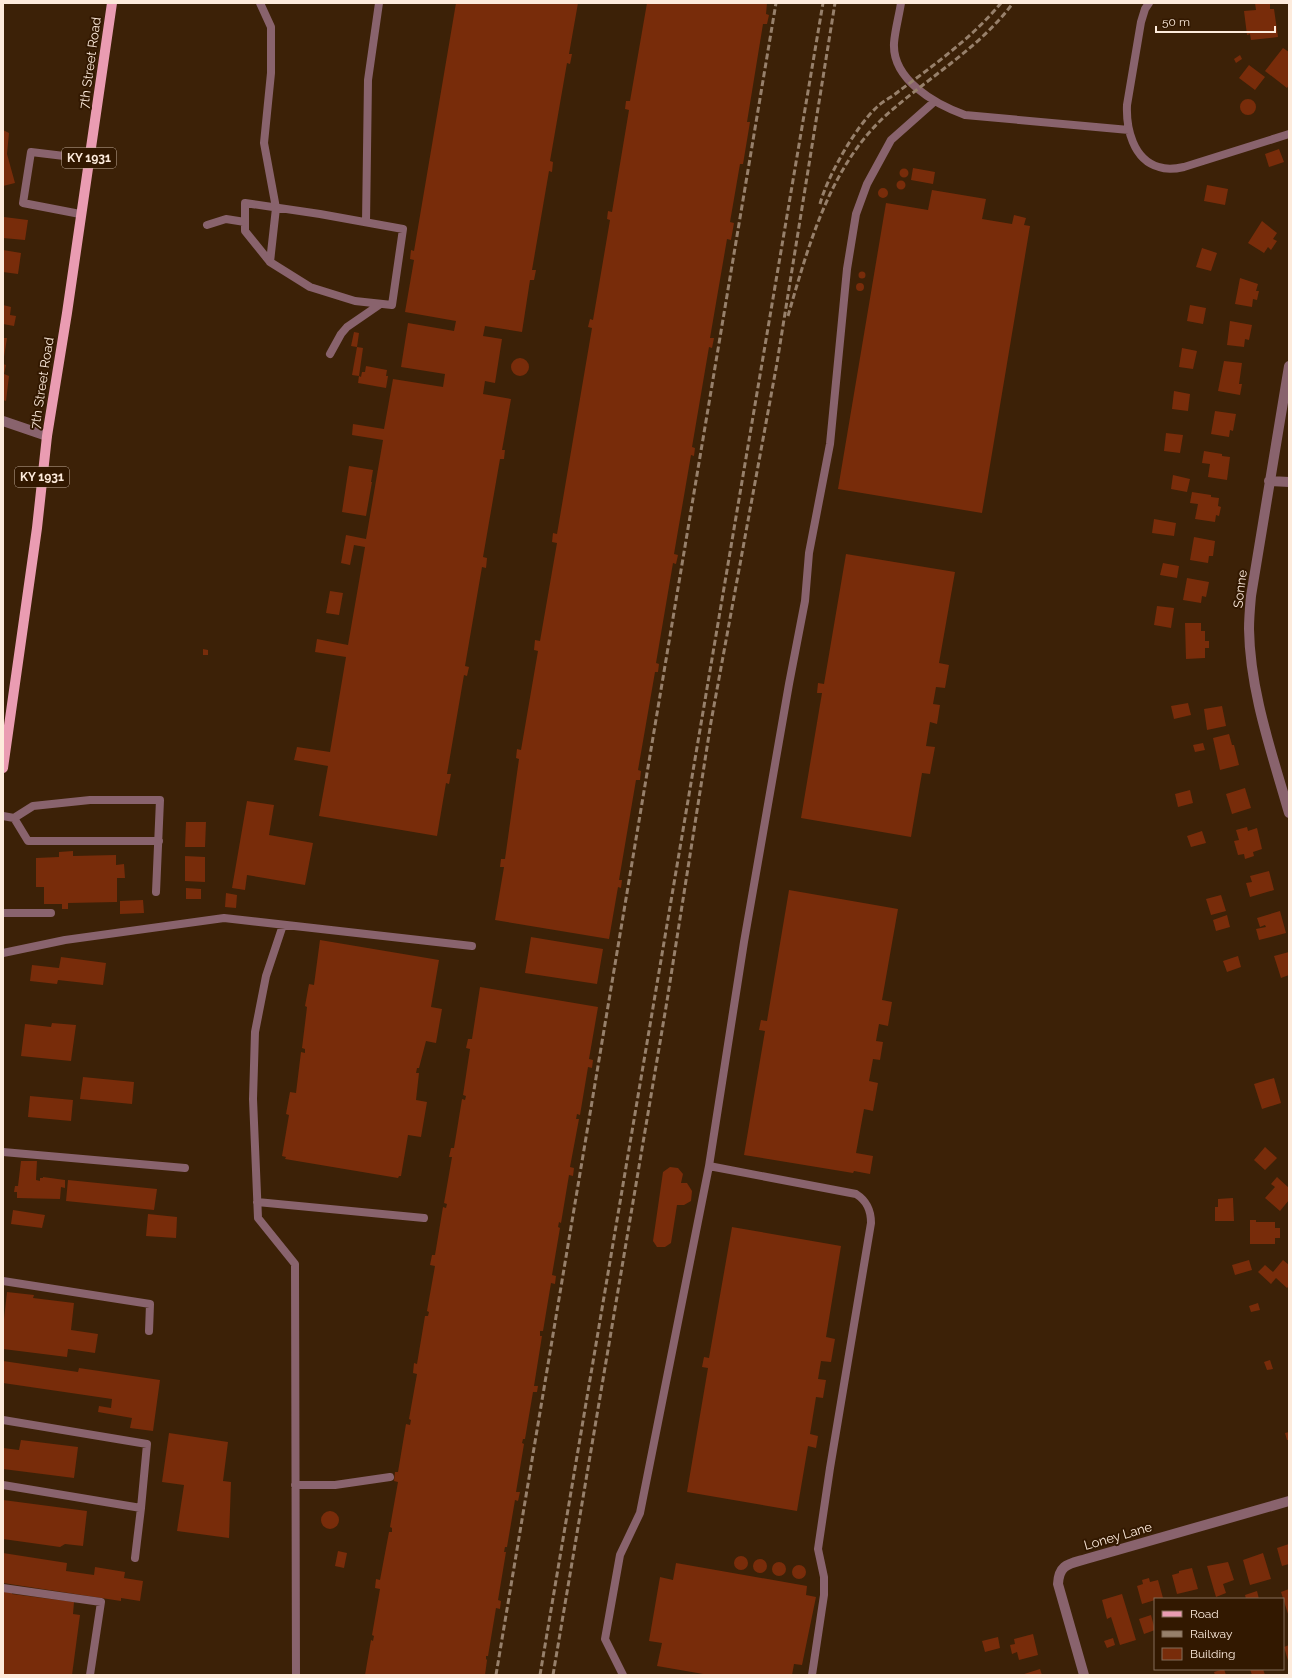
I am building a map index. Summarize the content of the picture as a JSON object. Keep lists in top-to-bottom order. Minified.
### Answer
{"streets":{"main road":["7th Street Road","KY 1931"],"street":["Sonne","Loney Lane"]},"legend":["Road","Railway","Building"],"scale_bar":"50 m"}
